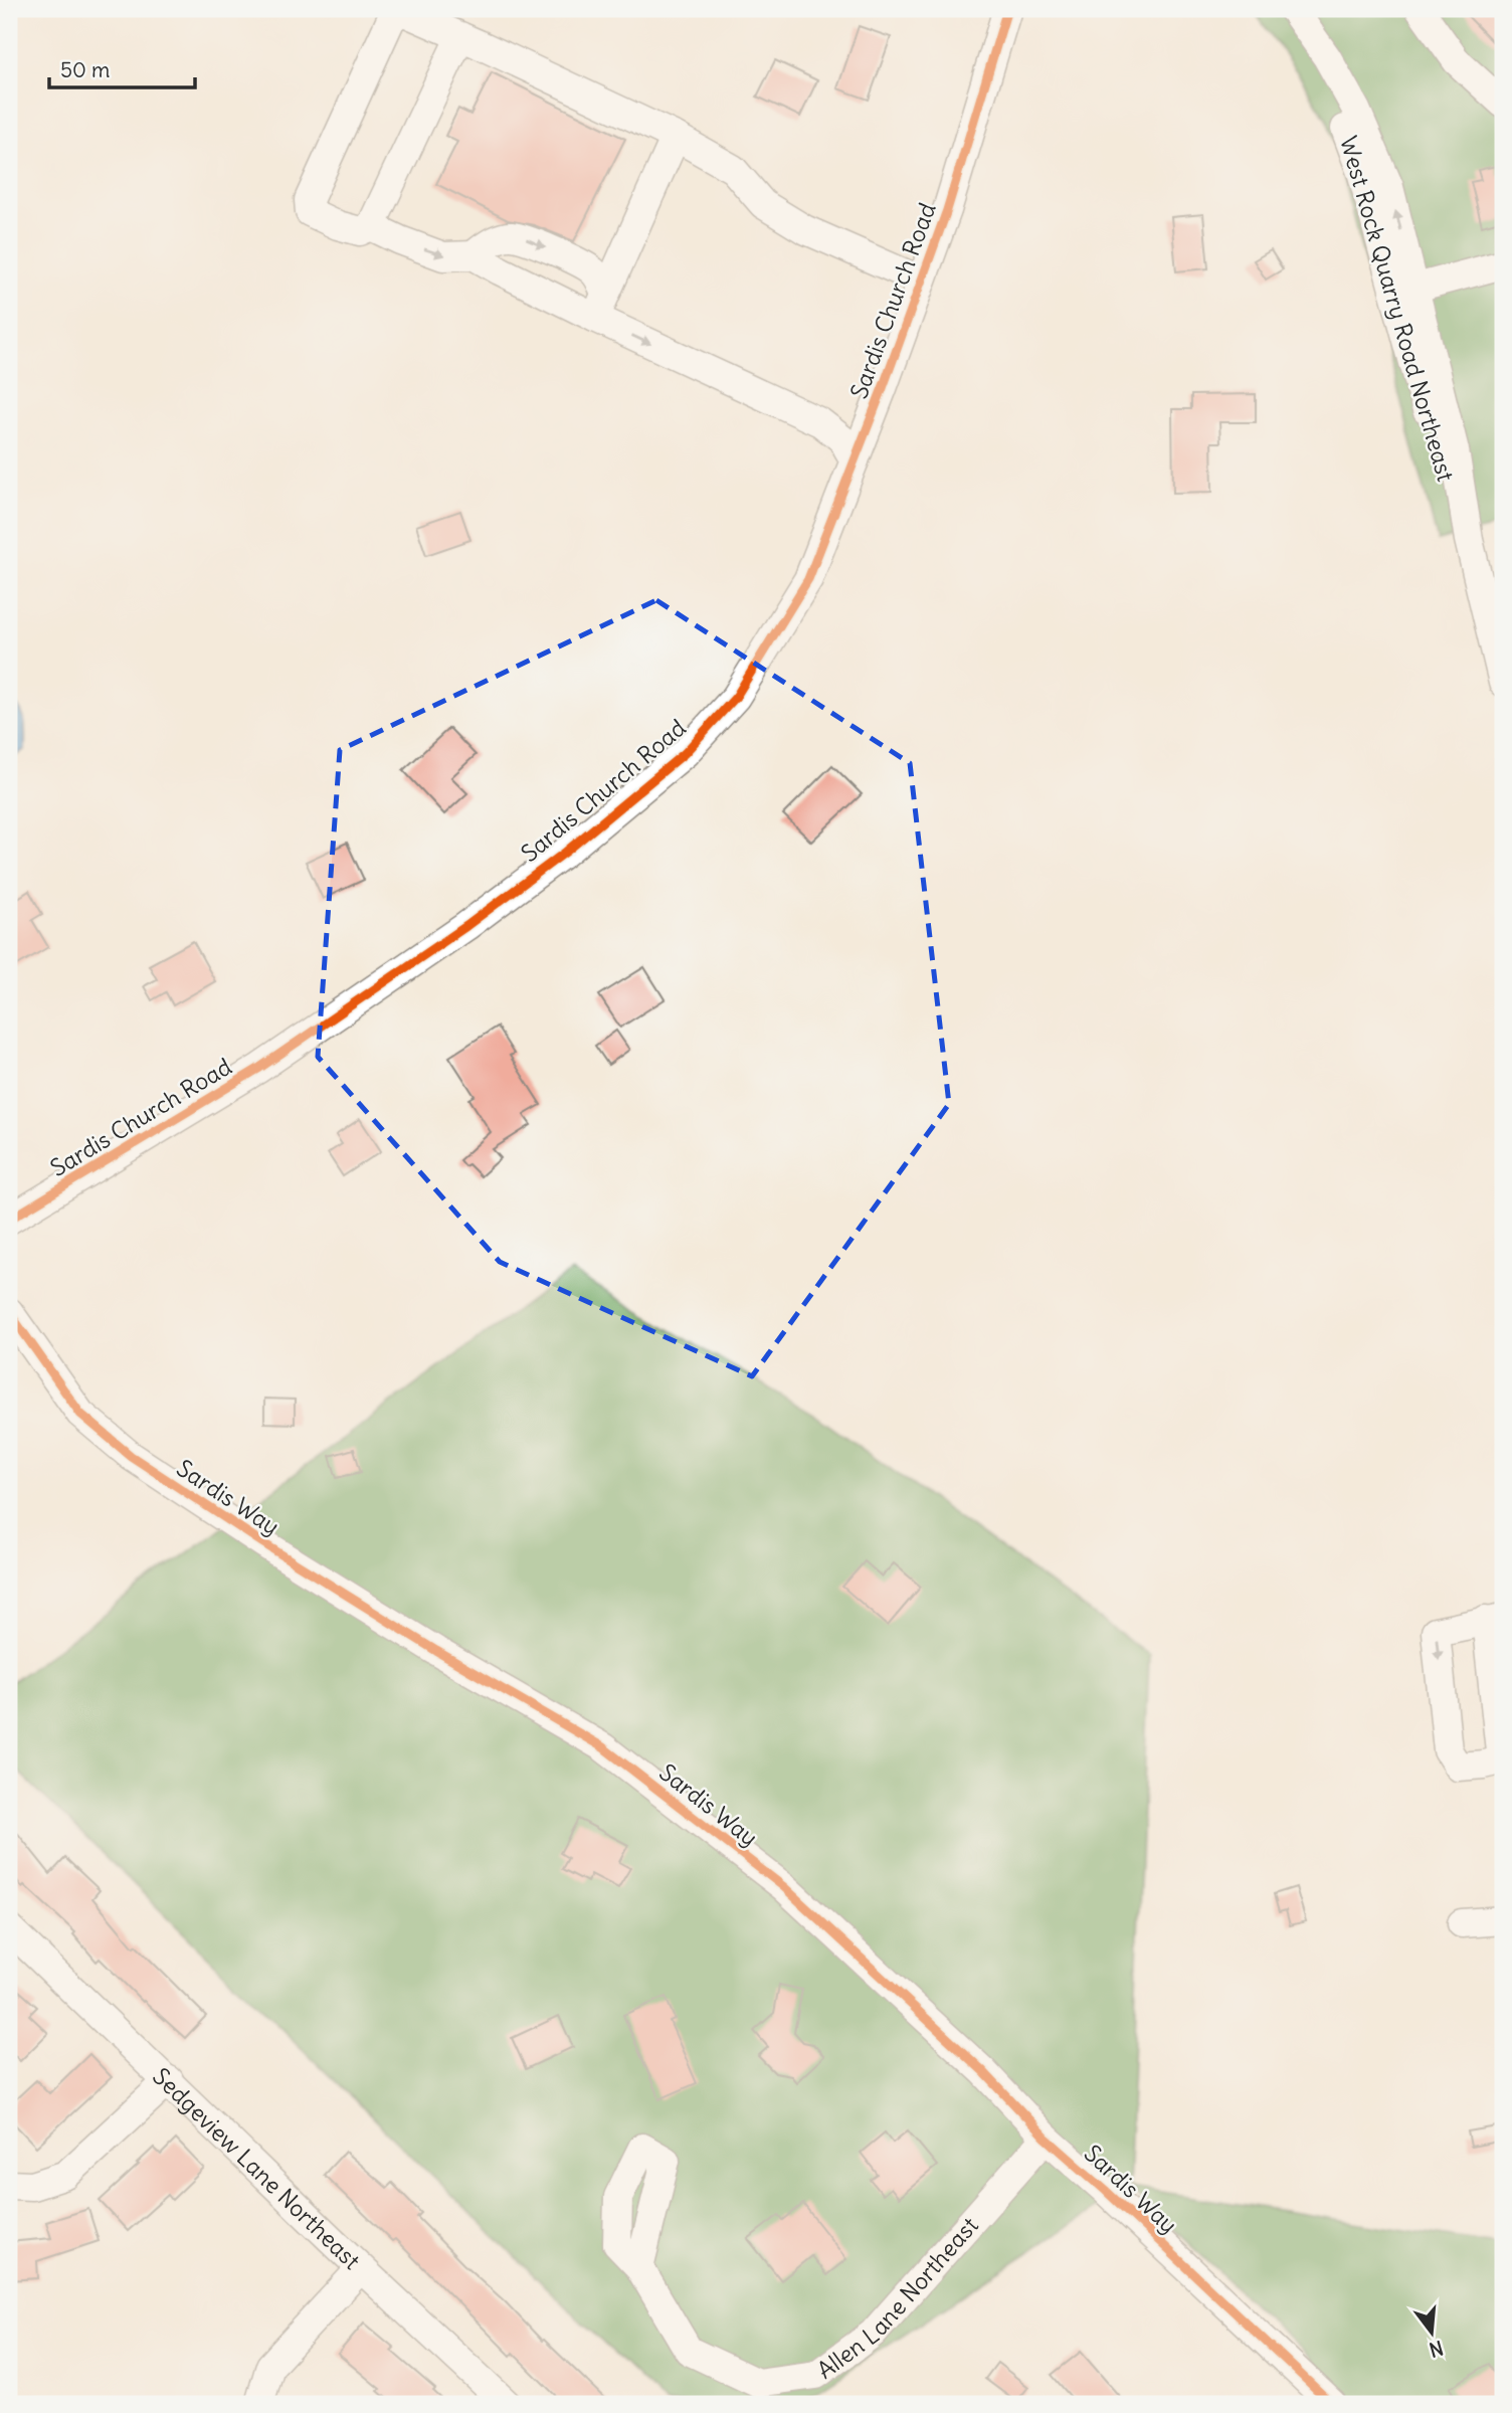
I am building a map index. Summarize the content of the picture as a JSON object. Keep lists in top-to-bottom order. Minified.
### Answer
{"streets":{"street":["Sardis Church Road","West Rock Quarry Road Northeast","Sardis Way","Sedgeview Lane Northeast","Allen Lane Northeast"]},"crossings":[["Sardis Way","Allen Lane Northeast"]],"scale_bar":"50 m","north":"bottom"}
